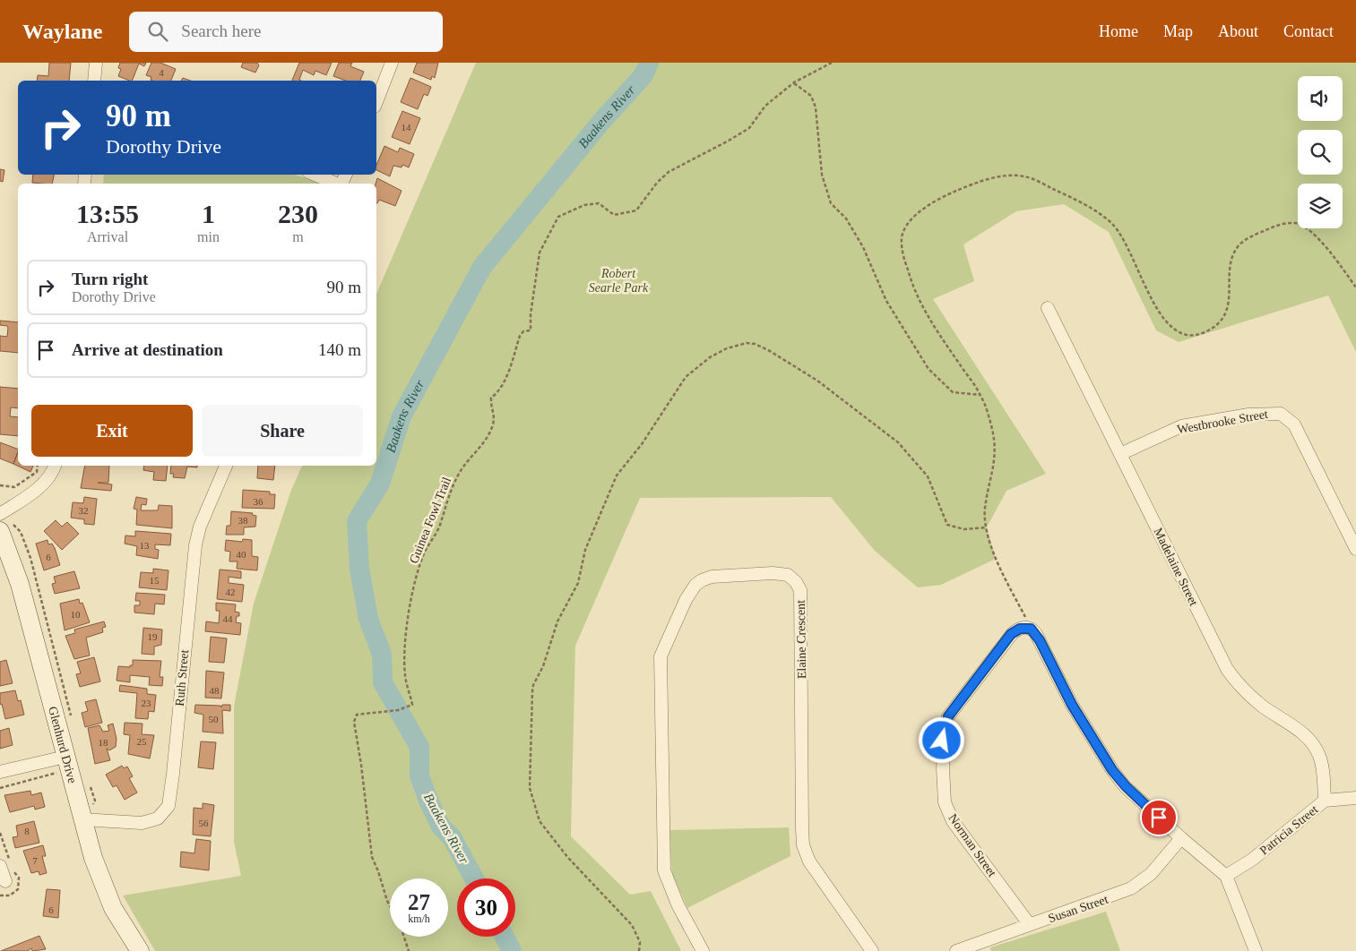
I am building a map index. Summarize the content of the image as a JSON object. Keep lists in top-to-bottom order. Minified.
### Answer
{"streets":{"street":["Westbrooke Street","Madelaine Street","Elaine Crescent","Ruth Street","Glenhurd Drive","Patricia Street","Norman Street","Susan Street"],"path":["Guinea Fowl Trail"]},"crossings":[["Westbrooke Street","Madelaine Street"],["Madelaine Street","Patricia Street"],["Ruth Street","Glenhurd Drive"],["Norman Street","Susan Street"]],"water":["Baakens River"],"parks":["Robert Searle Park"],"house_numbers":["4","14","36","32","38","13","40","6","15","42","10","44","19","48","23","50","25","18","56","8","7","6"],"page":{"header":"Waylane","search":"Search here","nav":["Home","Map","About","Contact"],"turn":["90 m","Dorothy Drive"],"eta":["13:55","Arrival","1","min","230","m"],"list":[{"name":"Turn right","note":"Dorothy Drive","value":"90 m"},{"name":"Arrive at destination","value":"140 m"}],"buttons":["Exit","Share"],"speed":"27 km/h","limit":"30"}}
